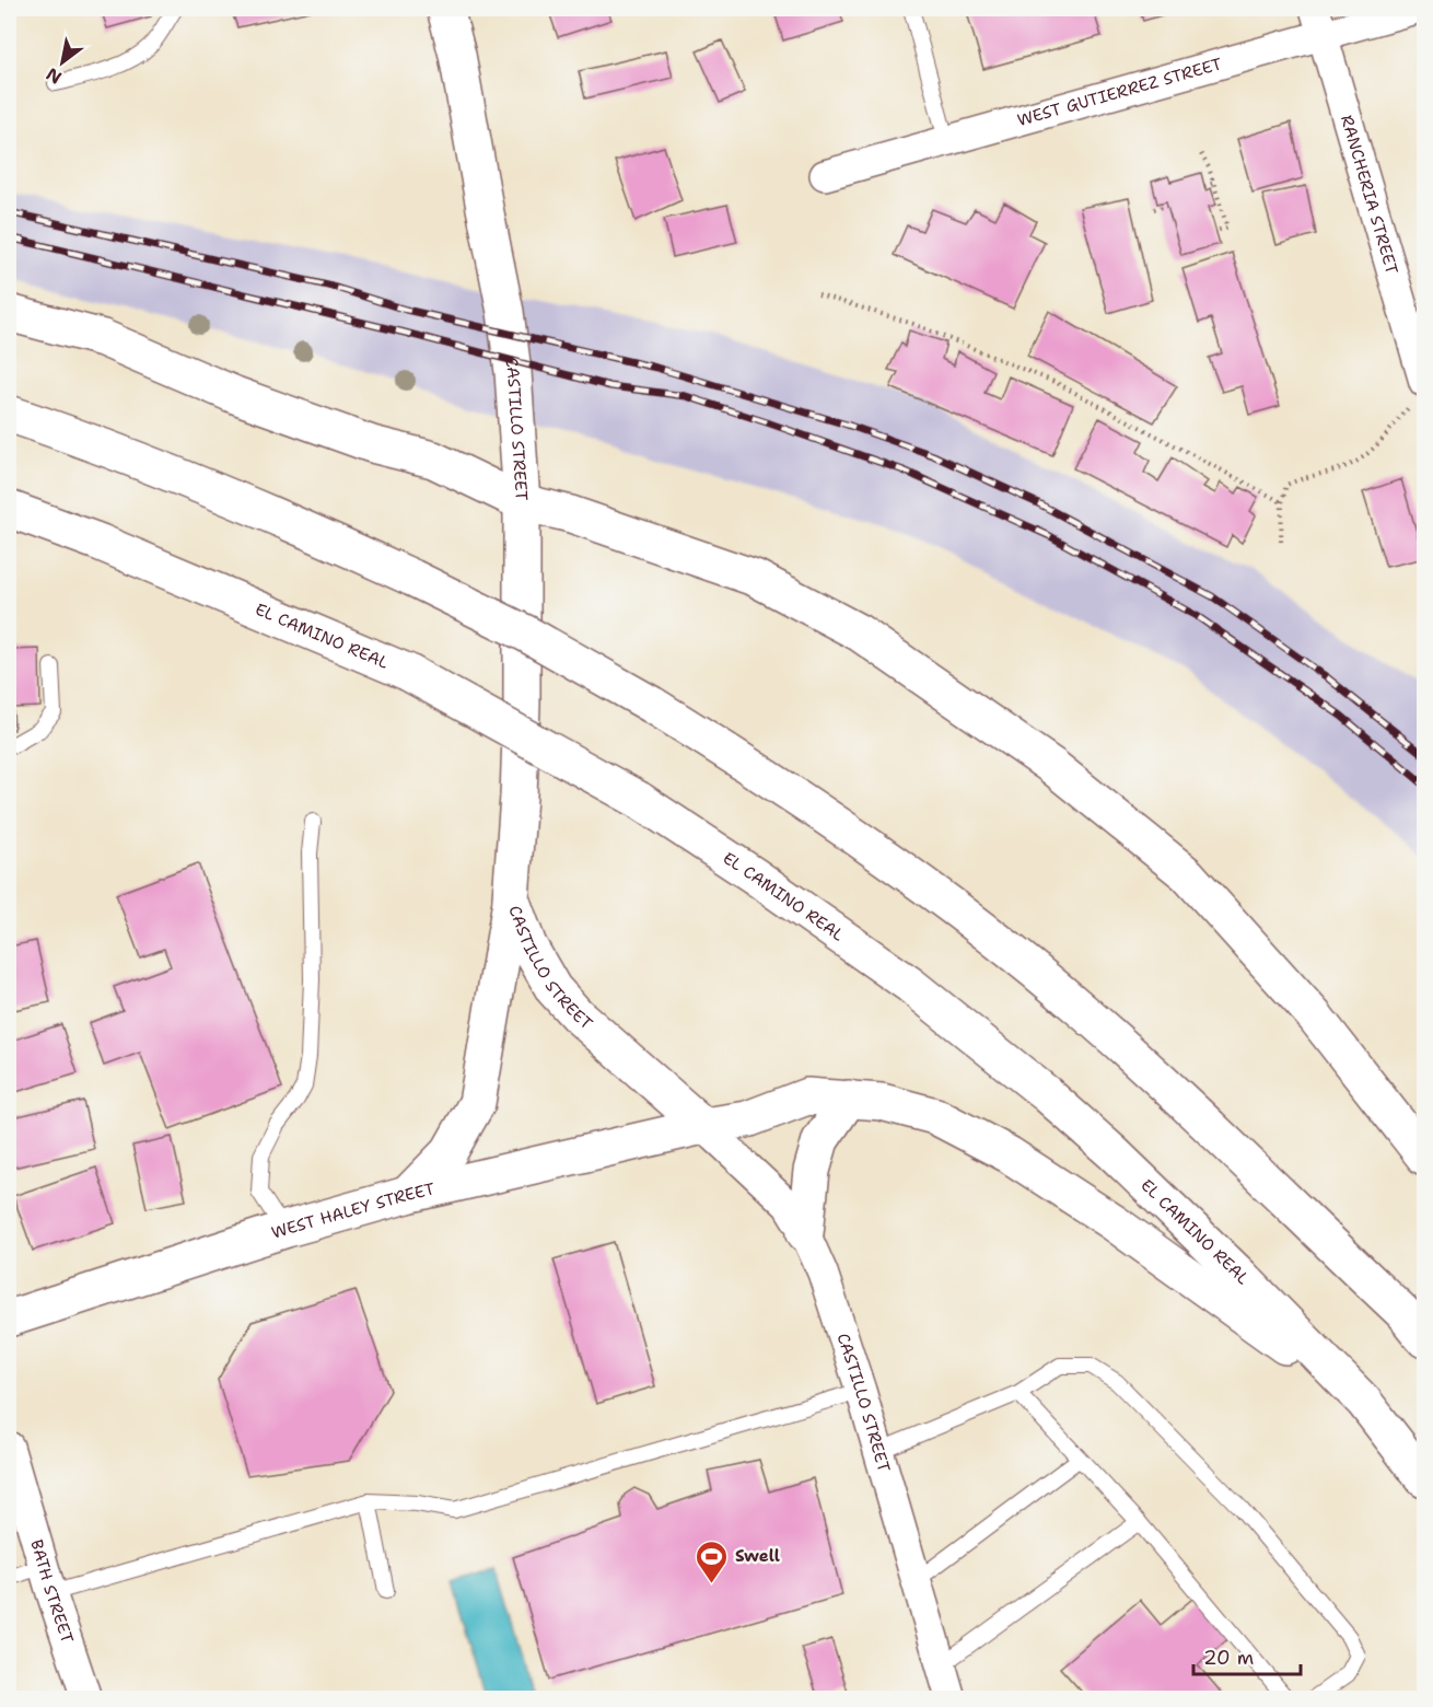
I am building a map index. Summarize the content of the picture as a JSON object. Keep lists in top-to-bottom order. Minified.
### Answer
{"streets":{"main road":["CASTILLO STREET","EL CAMINO REAL","WEST HALEY STREET"],"street":["WEST GUTIERREZ STREET","RANCHERIA STREET","BATH STREET"]},"crossings":[["WEST GUTIERREZ STREET","RANCHERIA STREET"],["CASTILLO STREET","WEST HALEY STREET"],["EL CAMINO REAL","WEST HALEY STREET"]],"places":{"sports":["Swell"]},"scale_bar":"20 m","north":"bottom left"}
